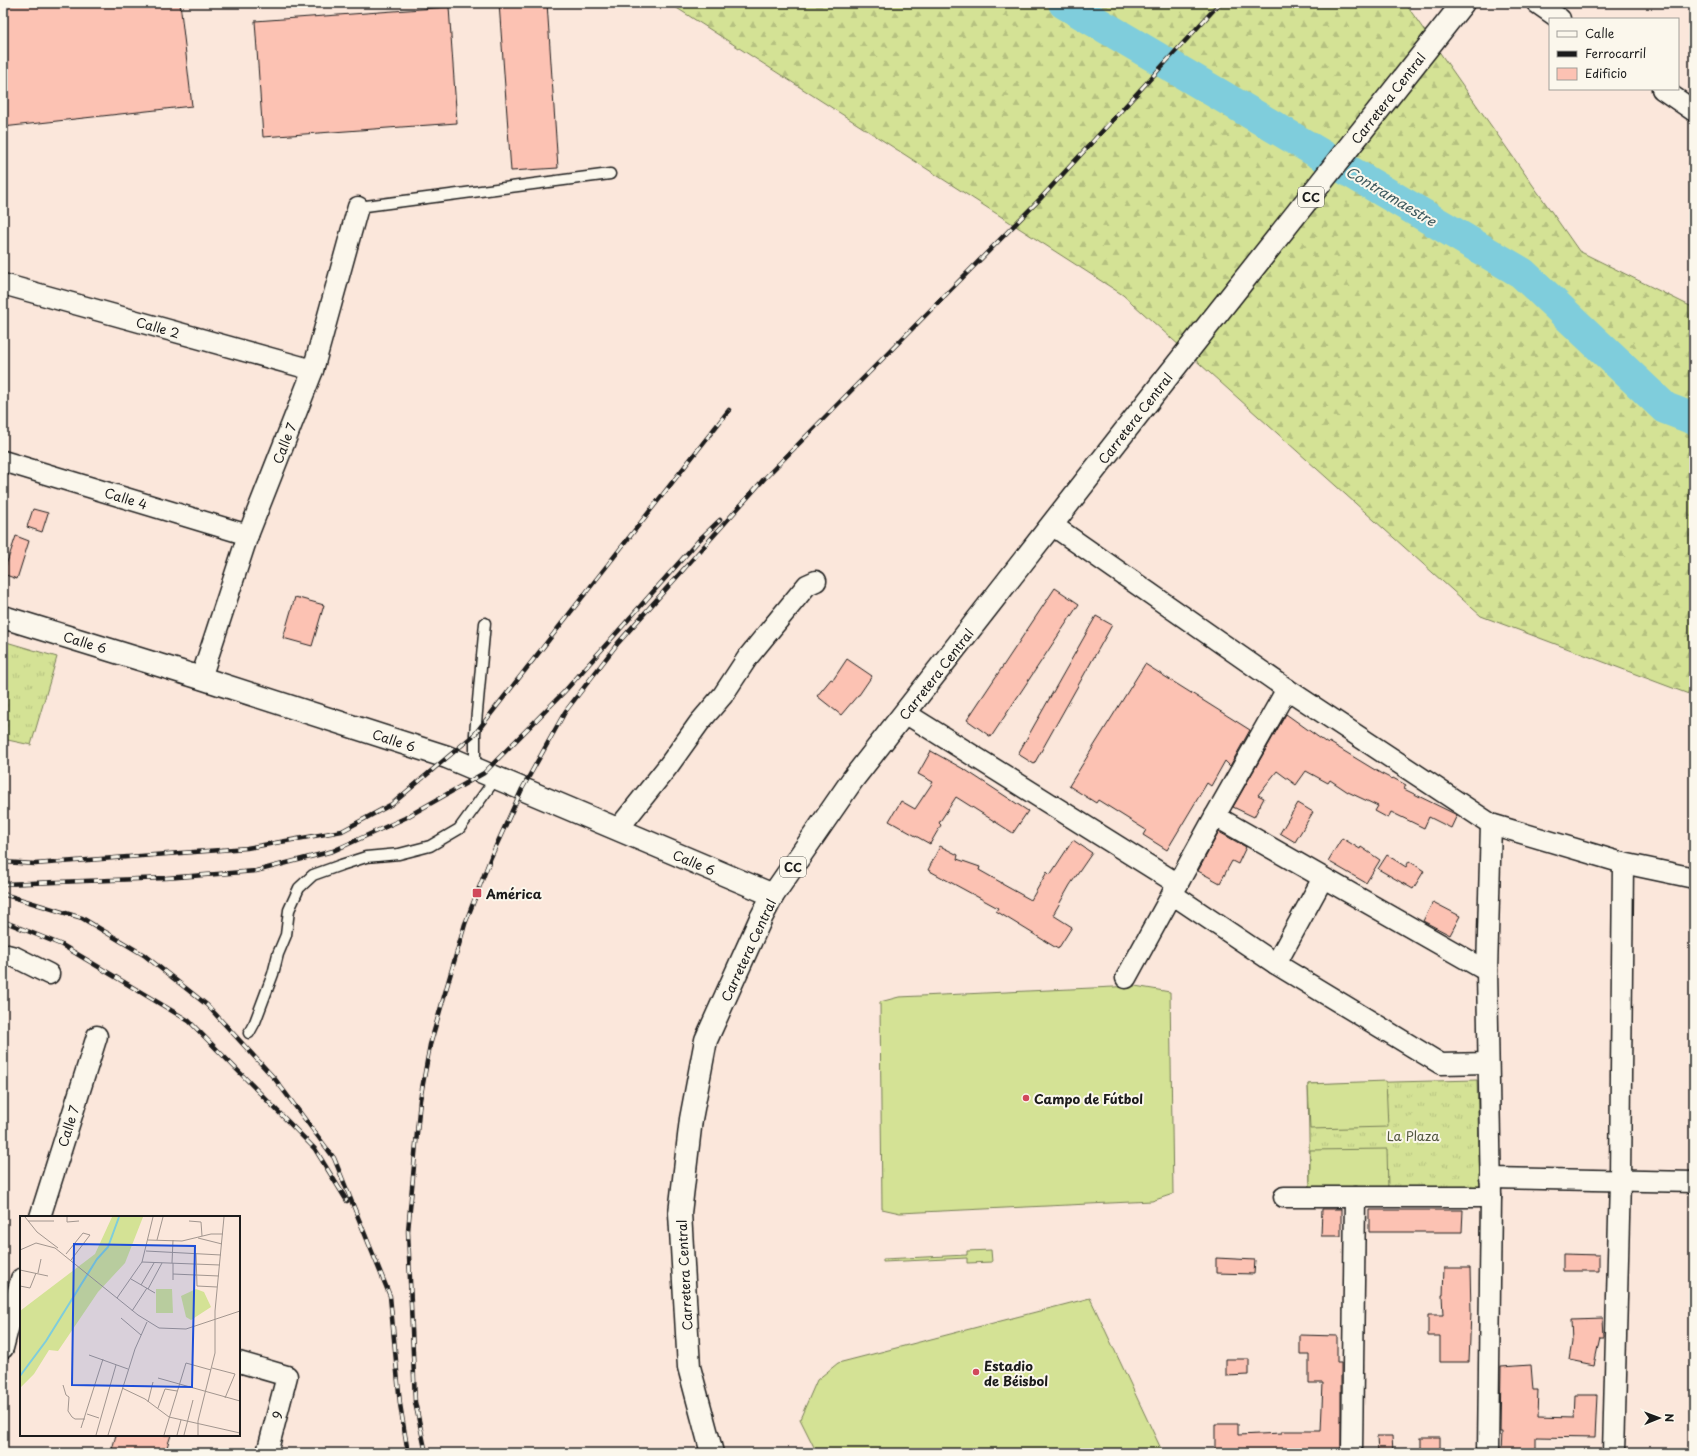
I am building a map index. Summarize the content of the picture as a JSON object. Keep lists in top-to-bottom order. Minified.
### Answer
{"streets":{"main road":["Carretera Central","CC","Calle 6"],"street":["Calle 2","Calle 7","Calle 4","9"]},"crossings":[["Carretera Central","Calle 6"],["Calle 2","Calle 7"],["Calle 7","Calle 4"],["Calle 7","Calle 6"]],"water":["Contramaestre"],"parks":["La Plaza"],"places":{"transit":["América"],"other":["Campo de Fútbol","Estadio de Béisbol"]},"legend":["Calle","Ferrocarril","Edificio"],"north":"right"}
